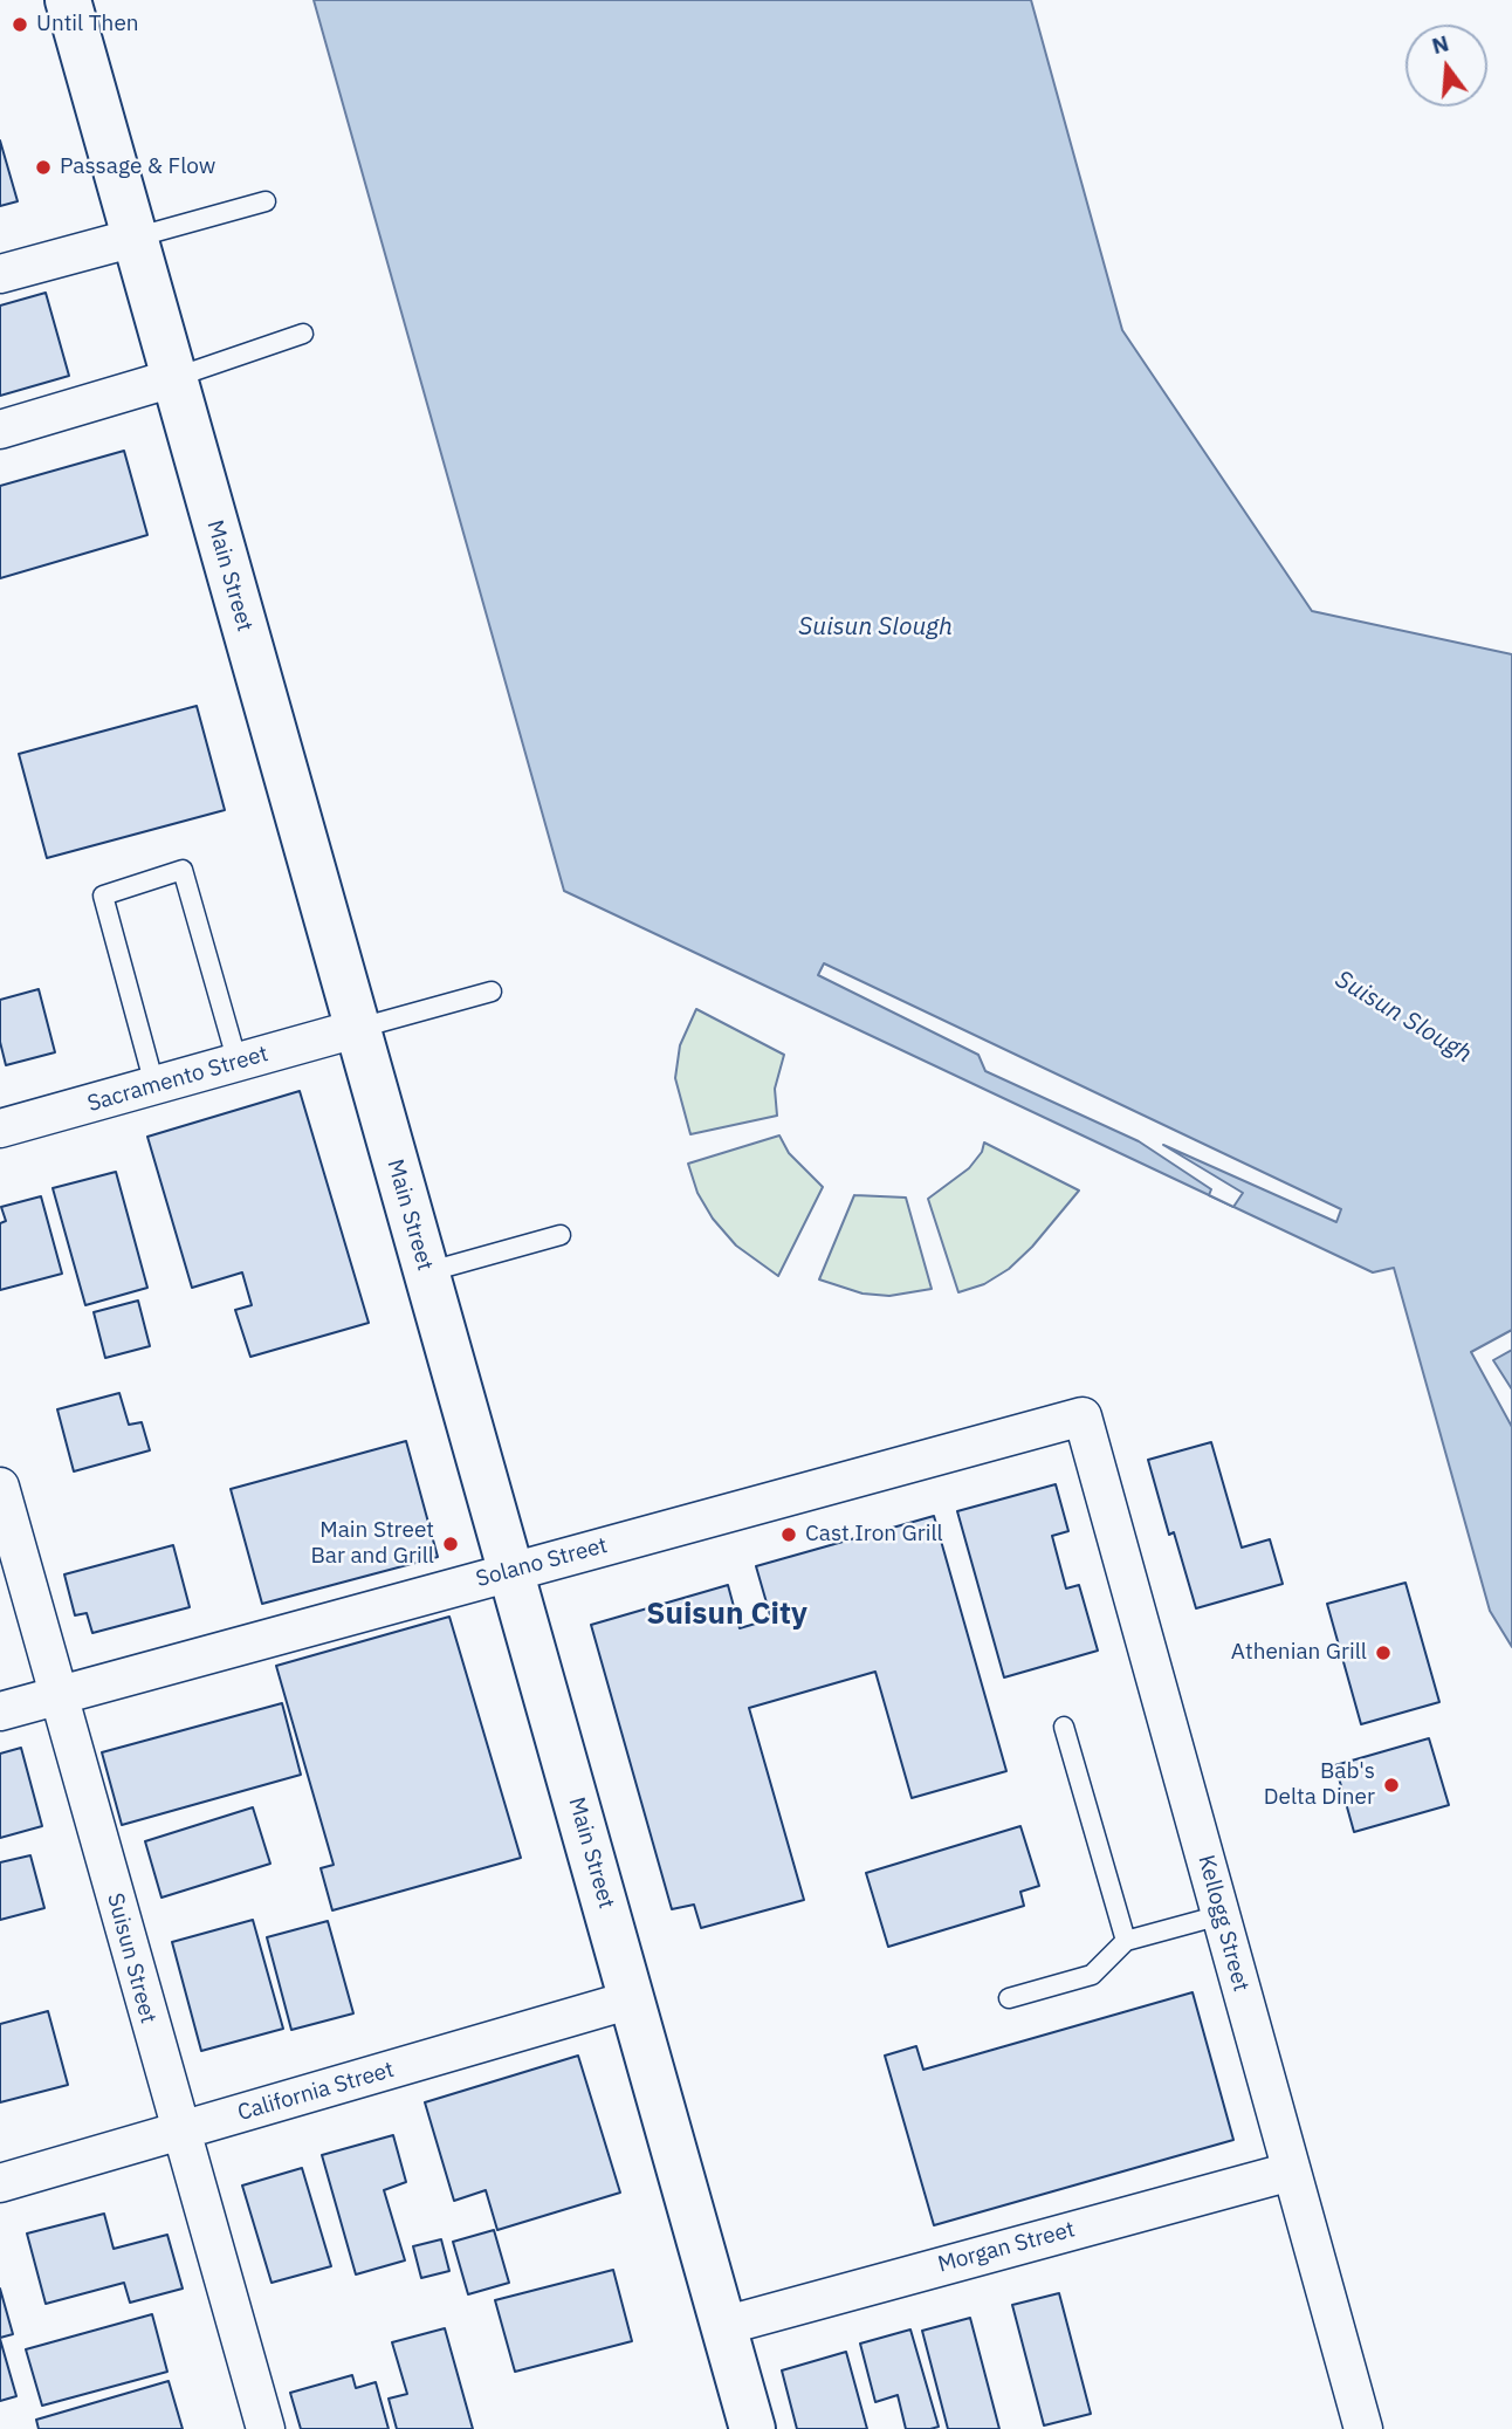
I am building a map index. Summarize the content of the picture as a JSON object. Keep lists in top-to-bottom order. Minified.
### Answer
{"streets":{"main road":["Main Street"],"street":["Sacramento Street","Solano Street","Kellogg Street","Suisun Street","California Street","Morgan Street"]},"crossings":[["Main Street","Sacramento Street"],["Main Street","Solano Street"],["Main Street","California Street"],["Main Street","Morgan Street"],["Solano Street","Kellogg Street"],["Solano Street","Suisun Street"],["Kellogg Street","Morgan Street"],["Suisun Street","California Street"]],"districts":["Suisun City"],"water":["Suisun Slough"],"places":["Until Then","Passage & Flow","Cast Iron Grill","Main Street Bar and Grill","Athenian Grill","Bab's Delta Diner"],"north":"top"}
